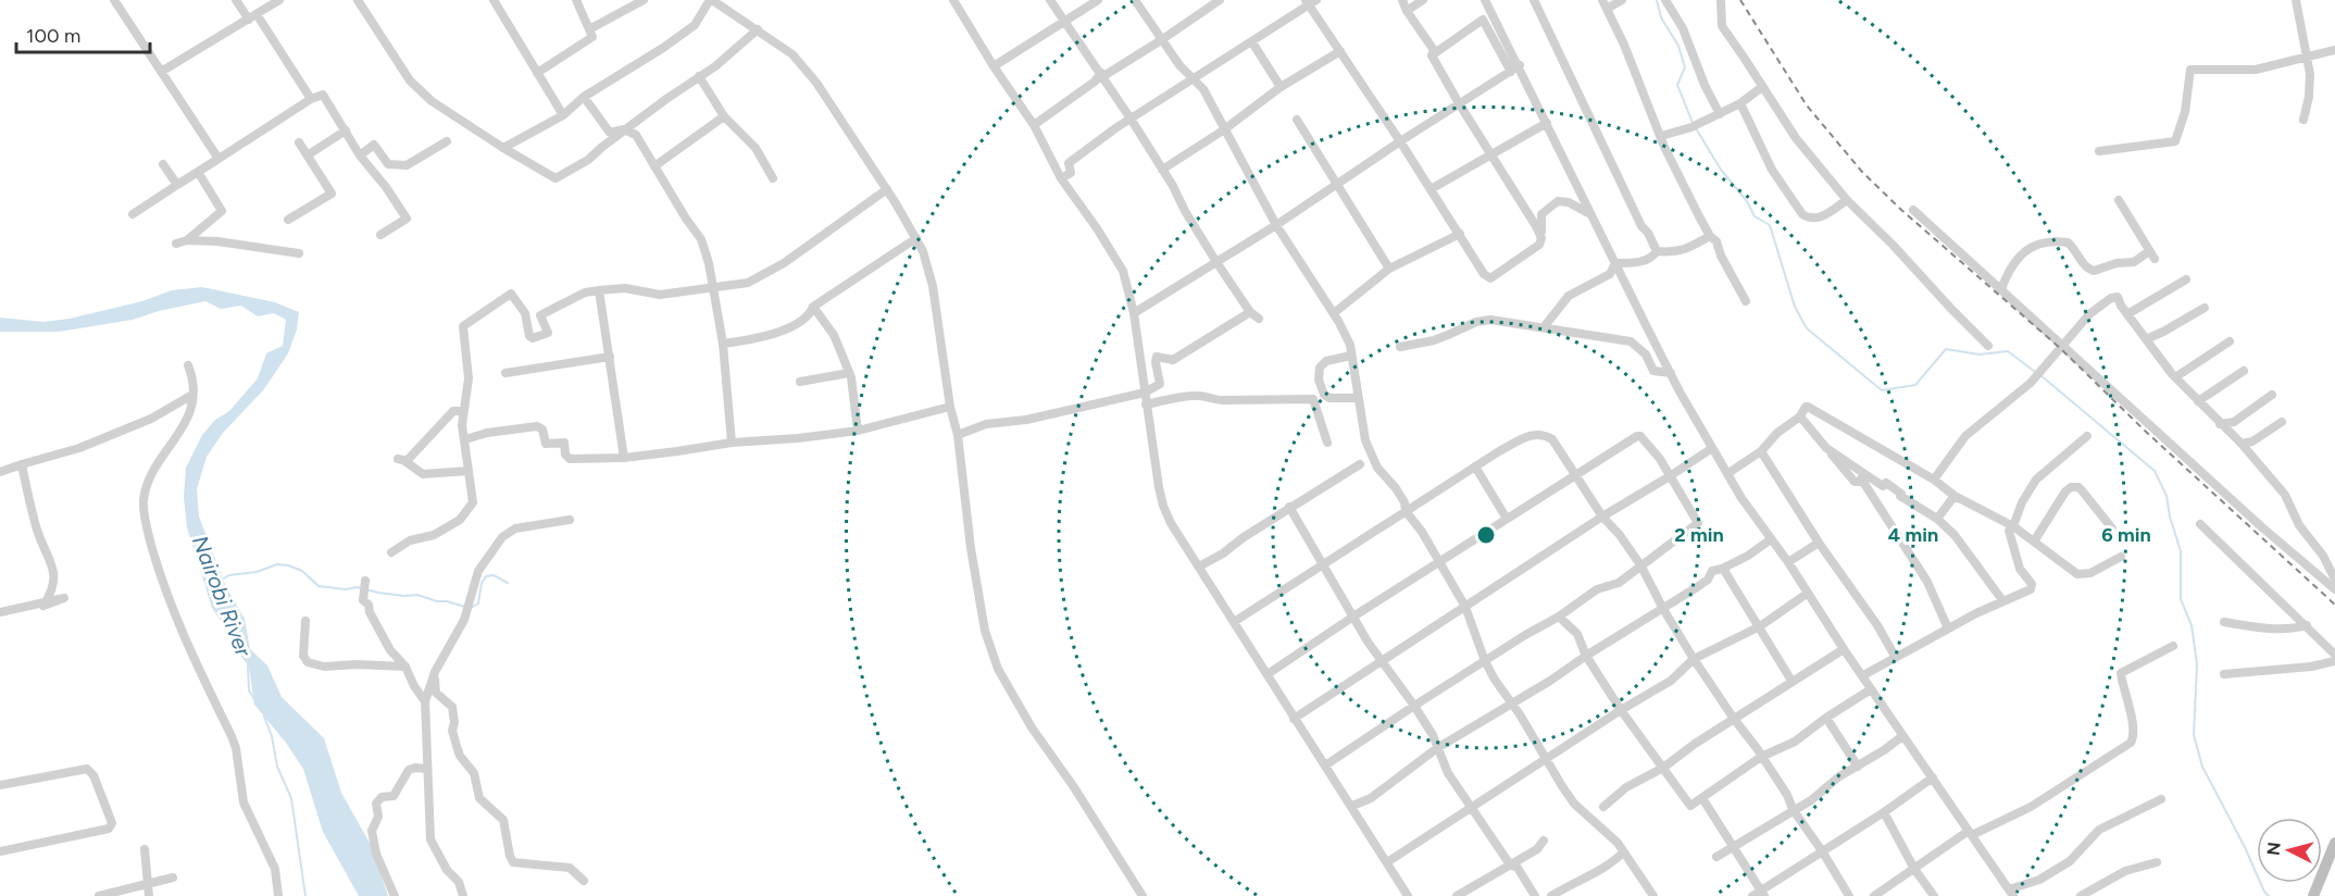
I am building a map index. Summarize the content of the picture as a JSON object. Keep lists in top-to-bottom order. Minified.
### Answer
{"water":["Nairobi River"],"scale_bar":"100 m","north":"left","rings":["2 min","4 min","6 min"]}
